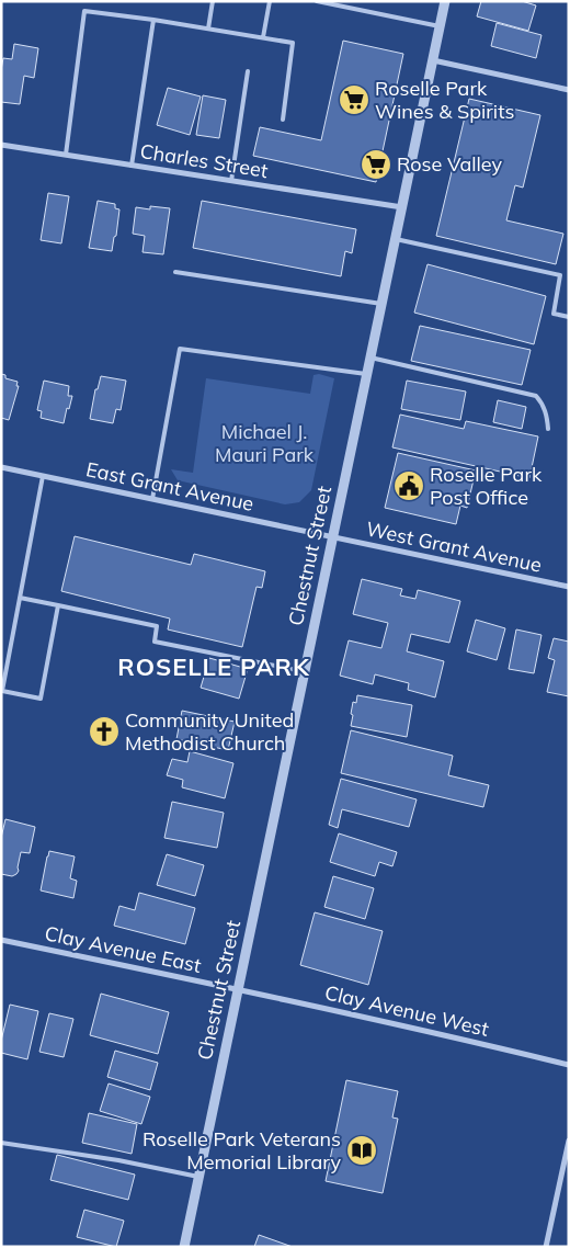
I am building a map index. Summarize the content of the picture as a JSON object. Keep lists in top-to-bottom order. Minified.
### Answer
{"streets":{"street":["Charles Street","East Grant Avenue","West Grant Avenue","Chestnut Street","Clay Avenue East","Clay Avenue West"]},"crossings":[["Charles Street","Chestnut Street"],["East Grant Avenue","West Grant Avenue"],["East Grant Avenue","Chestnut Street"],["West Grant Avenue","Chestnut Street"],["Chestnut Street","Clay Avenue East"],["Chestnut Street","Clay Avenue West"],["Clay Avenue East","Clay Avenue West"]],"districts":["ROSELLE PARK"],"parks":["Michael J. Mauri Park"],"places":{"supermarket":["Roselle Park Wines & Spirits","Rose Valley"],"public building":["Roselle Park Post Office"],"church":["Community United Methodist Church"],"library":["Roselle Park Veterans Memorial Library"]}}
